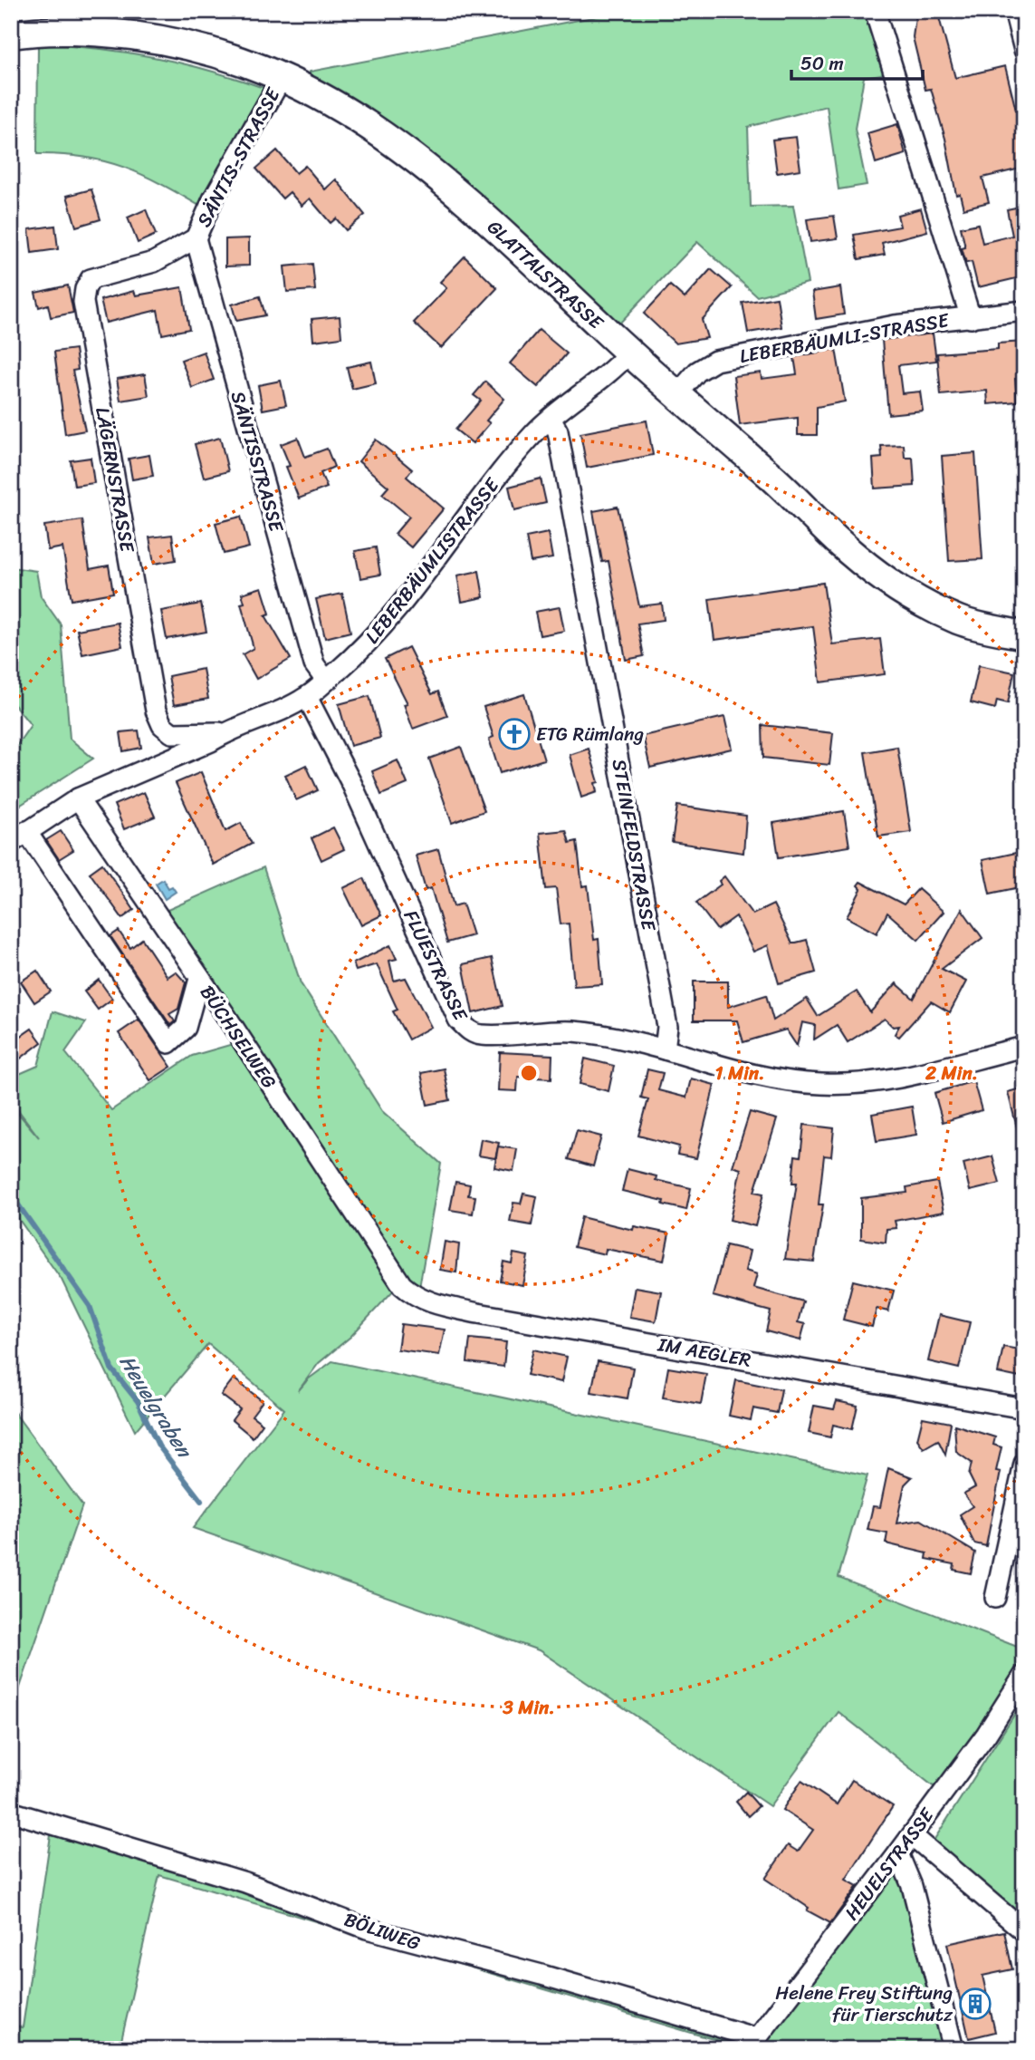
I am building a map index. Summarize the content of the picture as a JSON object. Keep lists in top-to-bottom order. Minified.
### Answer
{"streets":{"street":["SÄNTIS-STRASSE","GLATTALSTRASSE","LEBERBÄUMLI-STRASSE","SÄNTISSTRASSE","LÄGERNSTRASSE","LEBERBÄUMLISTRASSE","STEINFELDSTRASSE","FLUESTRASSE","BÜCHSELWEG","IM AEGLER","HEUELSTRASSE","BÖLIWEG"]},"crossings":[["SÄNTIS-STRASSE","GLATTALSTRASSE"],["SÄNTIS-STRASSE","SÄNTISSTRASSE"],["SÄNTIS-STRASSE","LÄGERNSTRASSE"],["GLATTALSTRASSE","LEBERBÄUMLI-STRASSE"],["GLATTALSTRASSE","LEBERBÄUMLISTRASSE"],["SÄNTISSTRASSE","LÄGERNSTRASSE"],["SÄNTISSTRASSE","LEBERBÄUMLISTRASSE"],["LÄGERNSTRASSE","LEBERBÄUMLISTRASSE"],["LEBERBÄUMLISTRASSE","STEINFELDSTRASSE"],["LEBERBÄUMLISTRASSE","FLUESTRASSE"],["LEBERBÄUMLISTRASSE","BÜCHSELWEG"],["STEINFELDSTRASSE","FLUESTRASSE"],["BÜCHSELWEG","IM AEGLER"],["HEUELSTRASSE","BÖLIWEG"]],"water":["Heuelgraben"],"places":{"church":["ETG Rümlang"],"building":["Helene Frey Stiftung für Tierschutz"]},"scale_bar":"50 m","rings":["1 Min.","2 Min.","3 Min."]}
